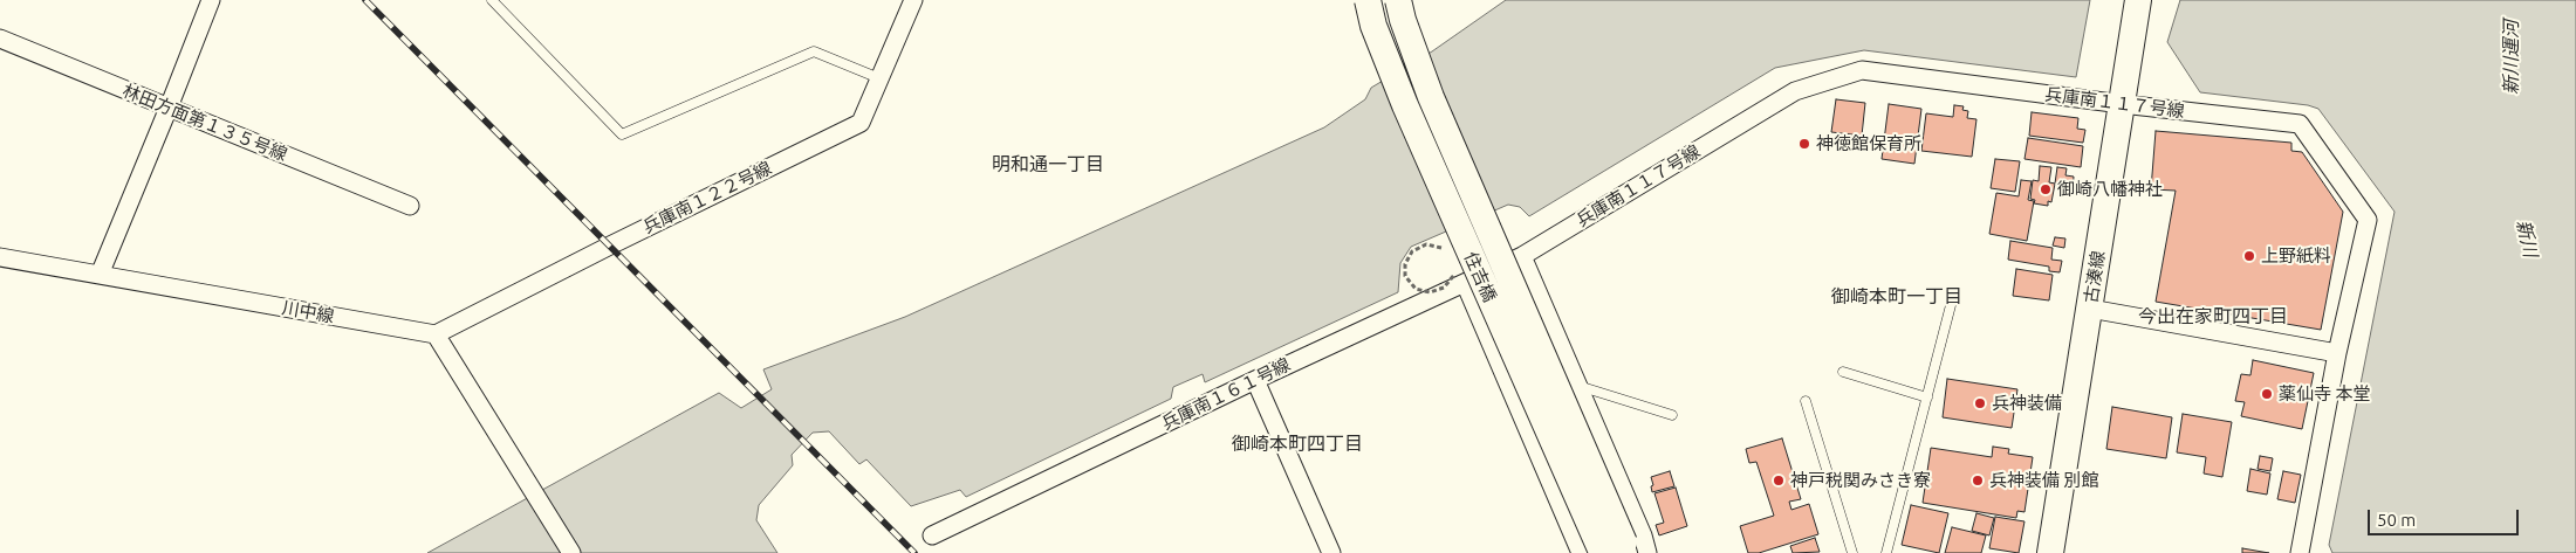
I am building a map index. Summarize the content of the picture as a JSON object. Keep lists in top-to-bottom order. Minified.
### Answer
{"streets":{"street":["兵庫南１１７号線","林田方面第１３５号線","兵庫南１２２号線","住吉橋","古湊線","川中線","兵庫南１６１号線"]},"crossings":[["兵庫南１１７号線","古湊線"],["兵庫南１１７号線","兵庫南１６１号線"],["兵庫南１２２号線","川中線"]],"districts":["明和通一丁目","御崎本町一丁目","今出在家町四丁目","御崎本町四丁目"],"water":["新川運河","新川"],"places":["神徳館保育所","御崎八幡神社","上野紙料","薬仙寺 本堂","兵神装備","神戸税関みさき寮","兵神装備 別館"],"scale_bar":"50 m"}
